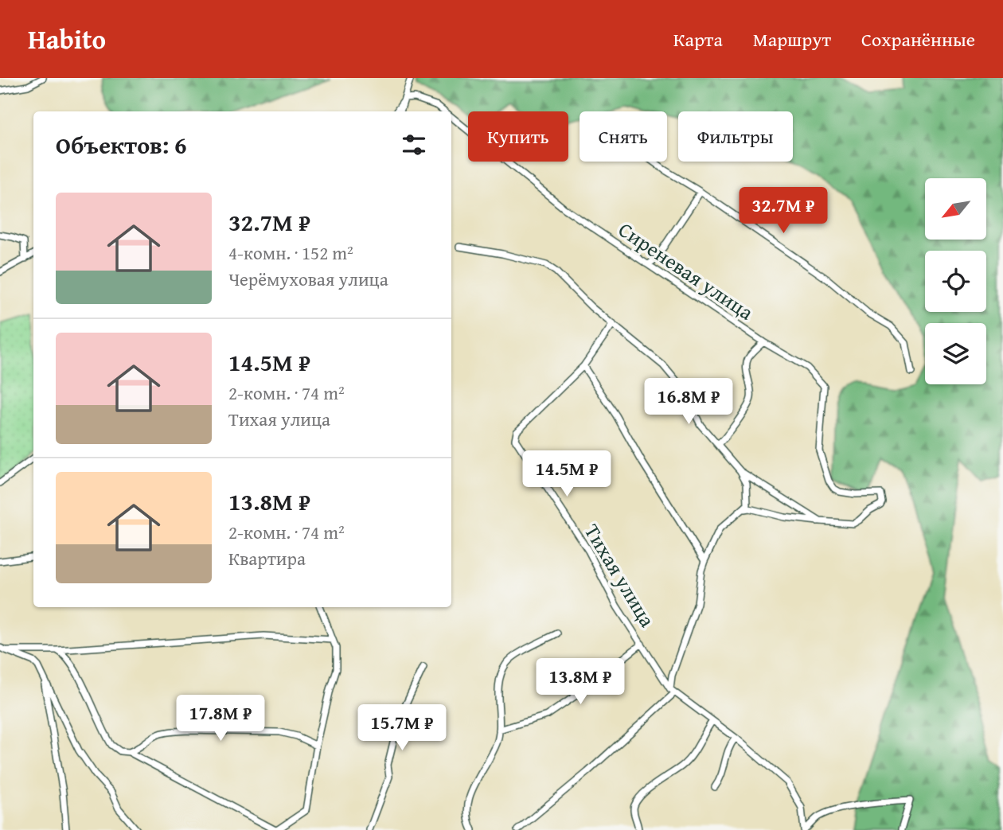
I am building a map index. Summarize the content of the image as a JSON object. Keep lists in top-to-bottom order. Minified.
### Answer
{"streets":{"street":["Сиреневая улица","Тихая улица"]},"north":"bottom left","page":{"header":"Habito","nav":["Карта","Маршрут","Сохранённые"],"chip":["Купить","Снять","Фильтры"],"heading":"Объектов: 6","list":[{"name":"32.7M ₽","note":"4-комн. · 152 m² · Черёмуховая улица"},{"name":"14.5M ₽","note":"2-комн. · 74 m² · Тихая улица"},{"name":"13.8M ₽","note":"2-комн. · 74 m² · Квартира"}],"price":["32.7M ₽","16.8M ₽","14.5M ₽","13.8M ₽","17.8M ₽","15.7M ₽"]}}
